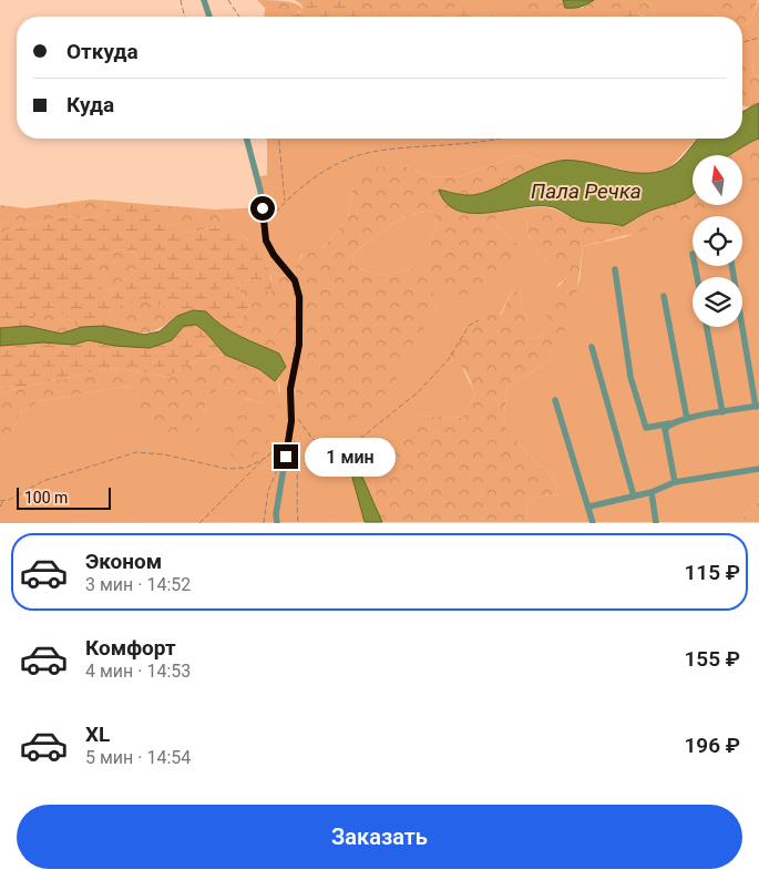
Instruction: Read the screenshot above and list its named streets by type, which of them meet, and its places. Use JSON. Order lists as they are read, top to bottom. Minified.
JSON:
{"water":["Пала Речка"],"scale_bar":"100 m","north":"top","page":{"banner":["Откуда","Куда"],"bubble":"1 мин","scale":"100 m","list":[{"name":"Эконом","note":"3 мин · 14:52","value":"115 ₽"},{"name":"Комфорт","note":"4 мин · 14:53","value":"155 ₽"},{"name":"XL","note":"5 мин · 14:54","value":"196 ₽"}],"buttons":"Заказать"}}
